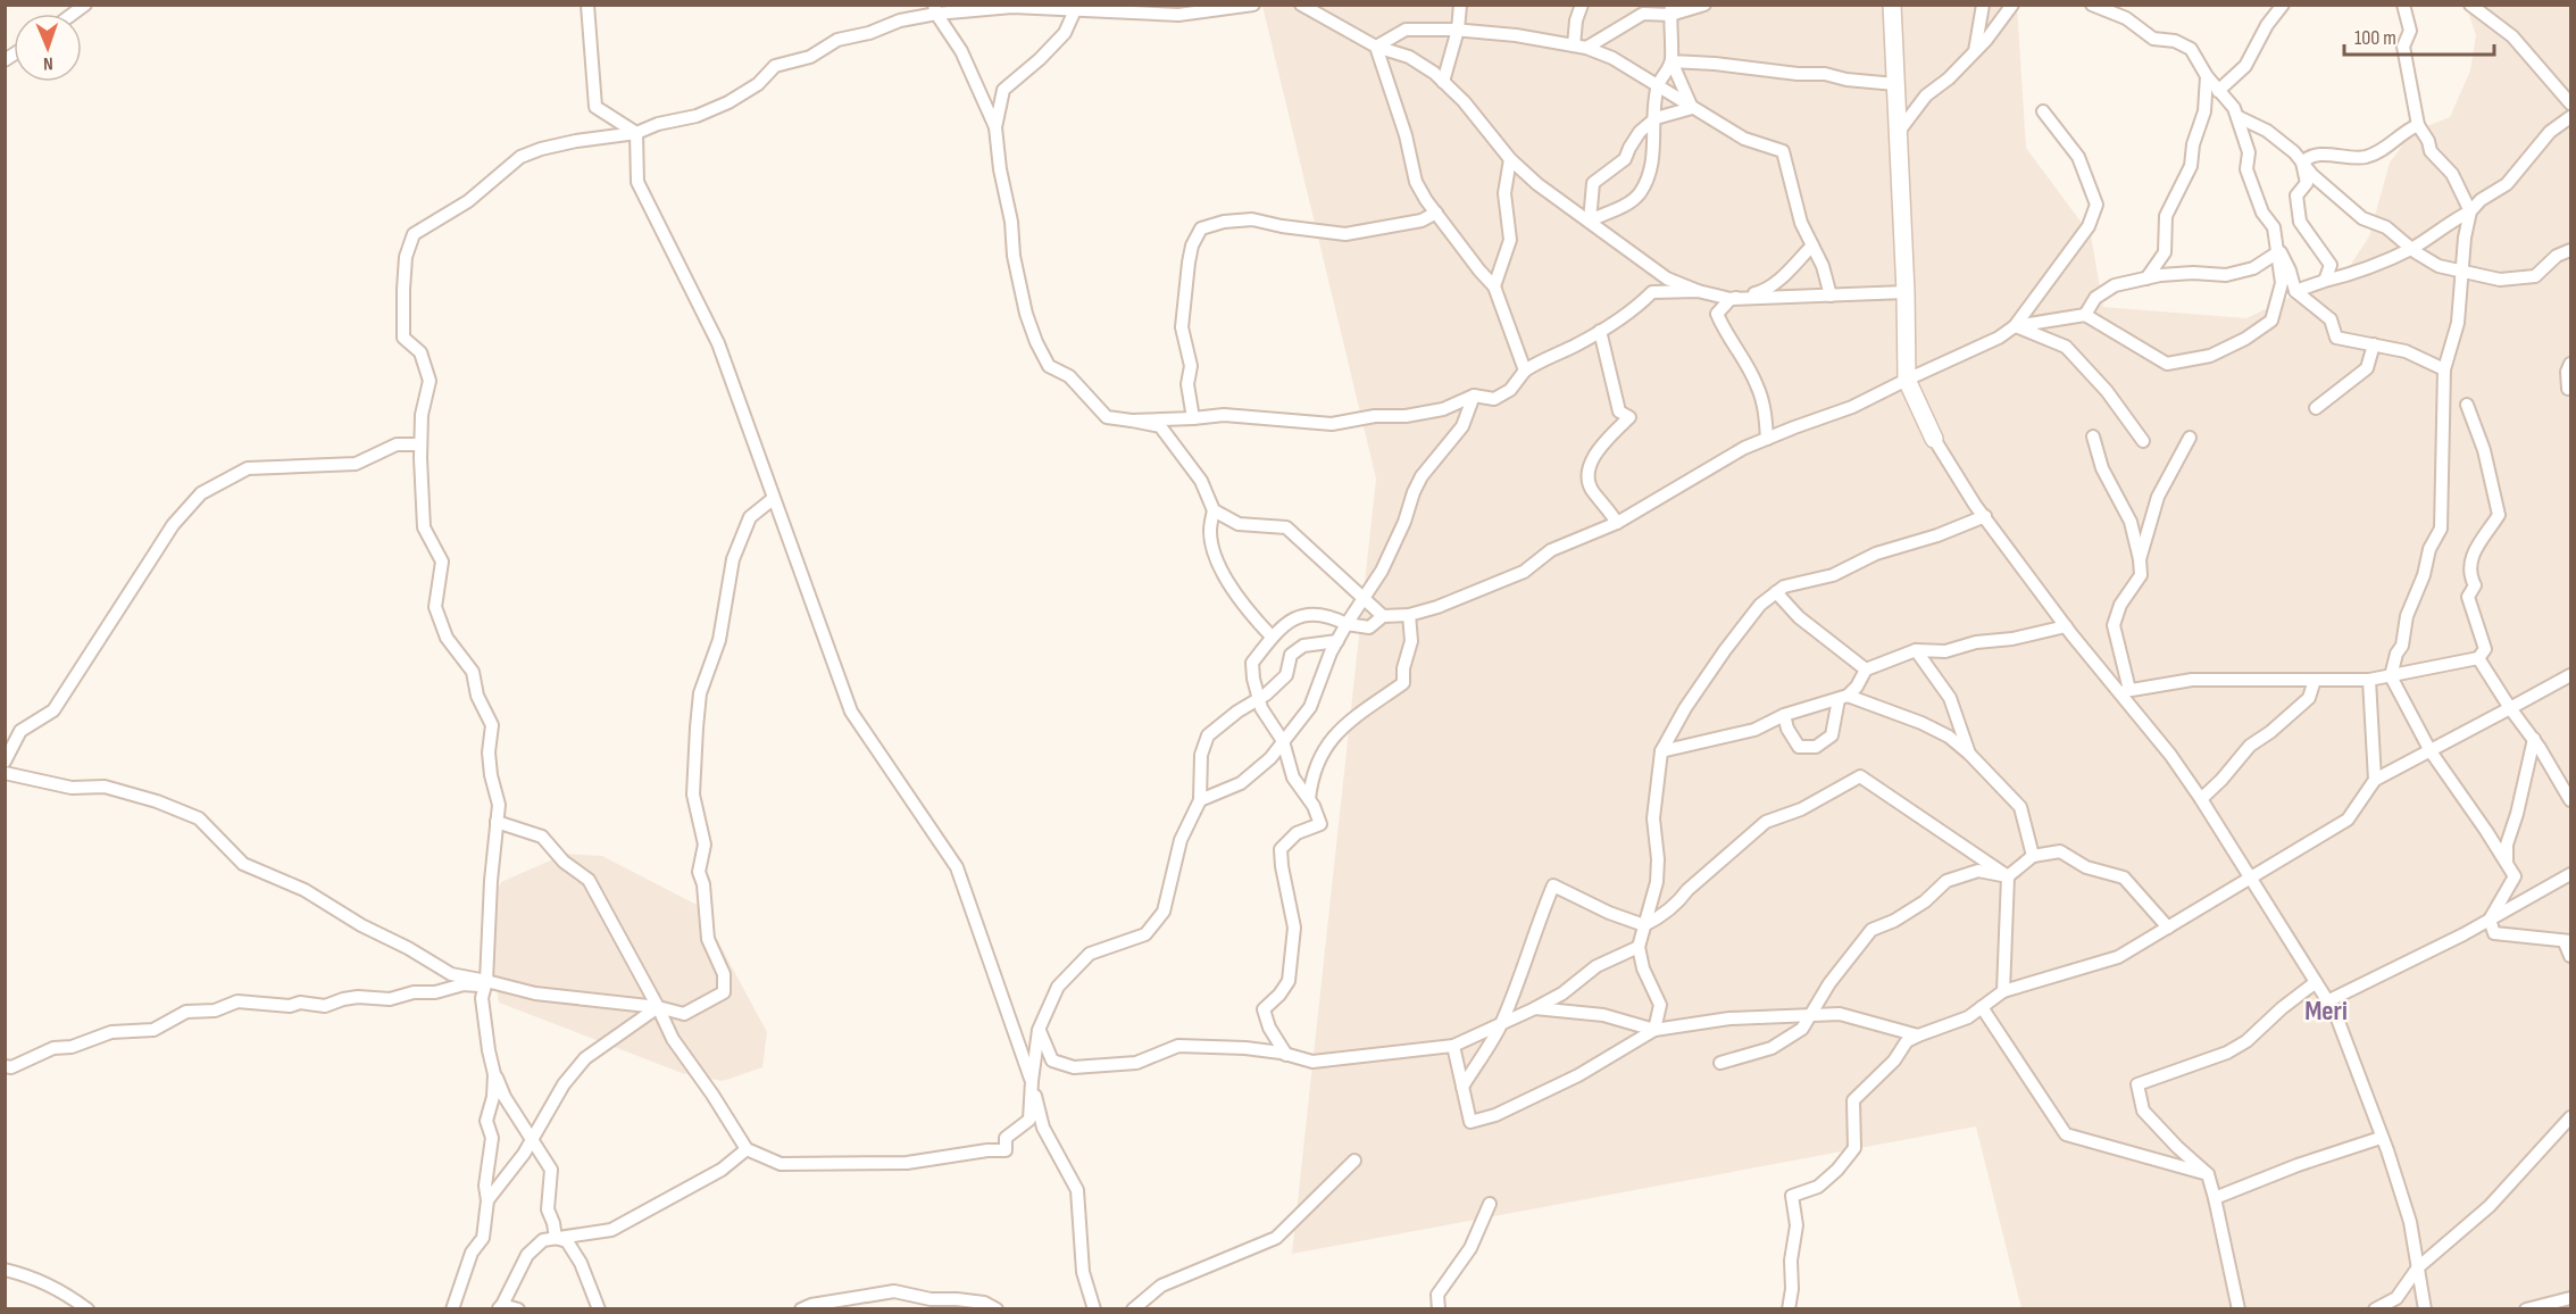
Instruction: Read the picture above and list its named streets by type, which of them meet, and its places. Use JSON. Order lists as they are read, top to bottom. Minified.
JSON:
{"districts":["Meri"],"scale_bar":"100 m","north":"bottom"}
